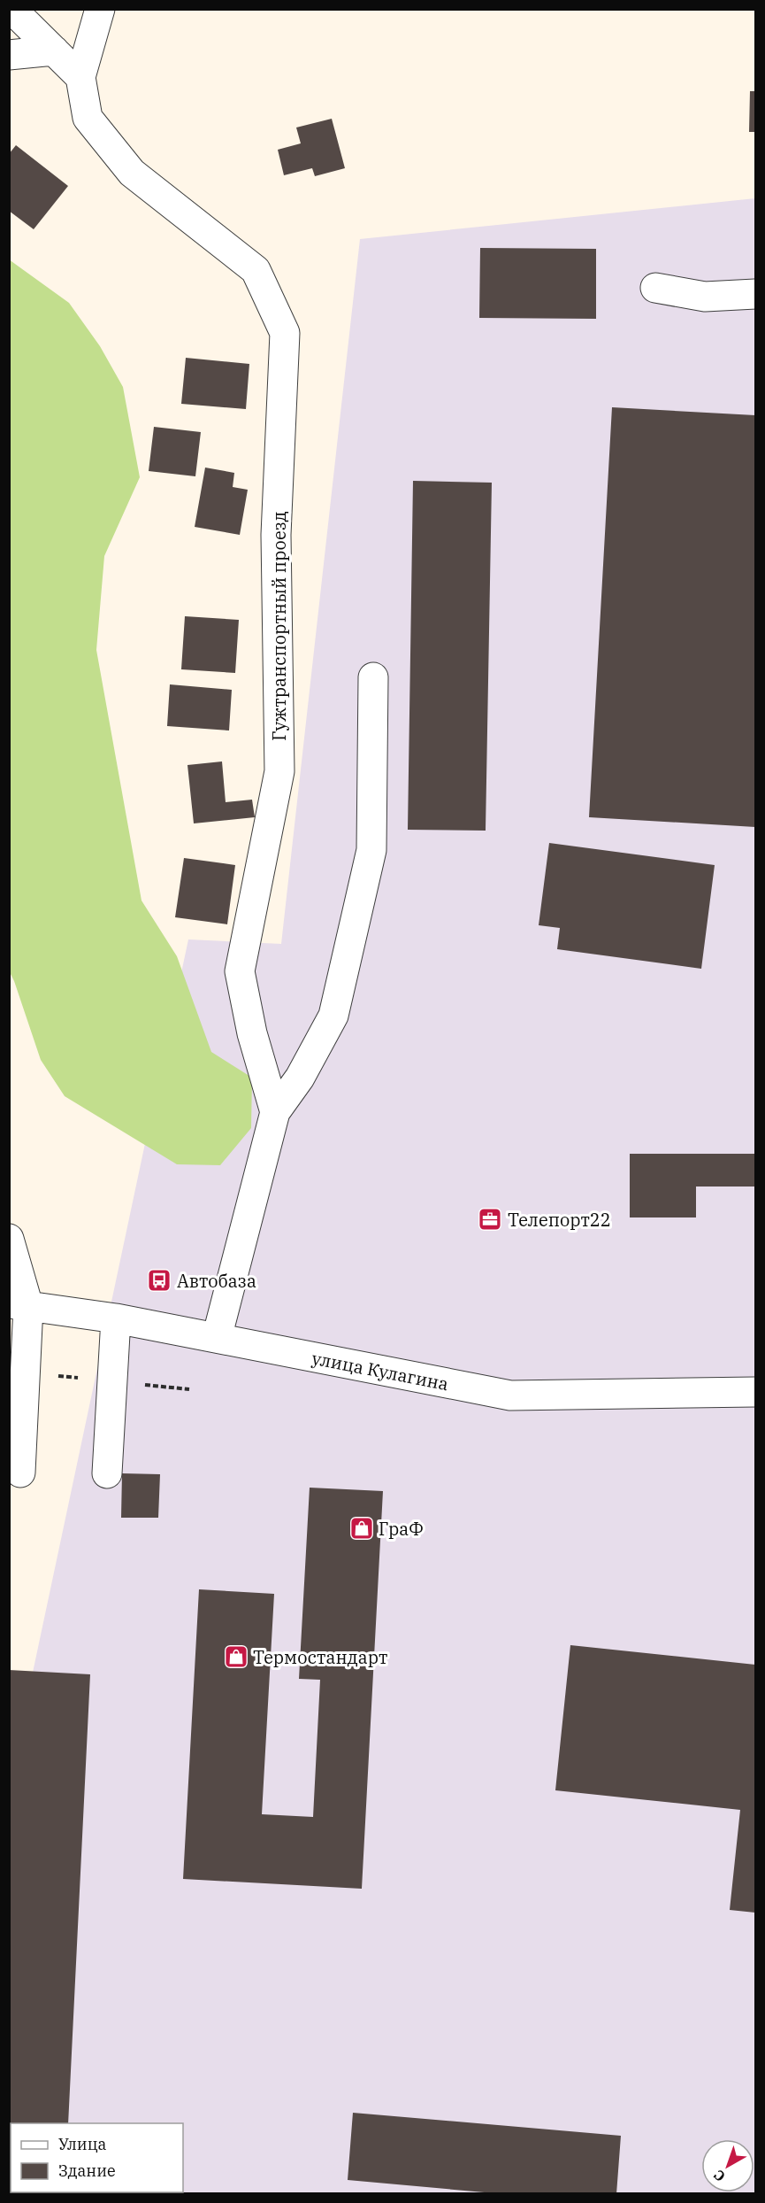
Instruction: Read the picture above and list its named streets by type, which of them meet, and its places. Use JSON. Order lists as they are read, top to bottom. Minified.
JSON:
{"streets":{"street":["Гужтранспортный проезд","улица Кулагина"]},"places":{"office":["Телепорт22"],"bus stop":["Автобаза"],"shop":["ГраФ","Термостандарт"]},"legend":["Улица","Здание"],"north":"bottom left"}
